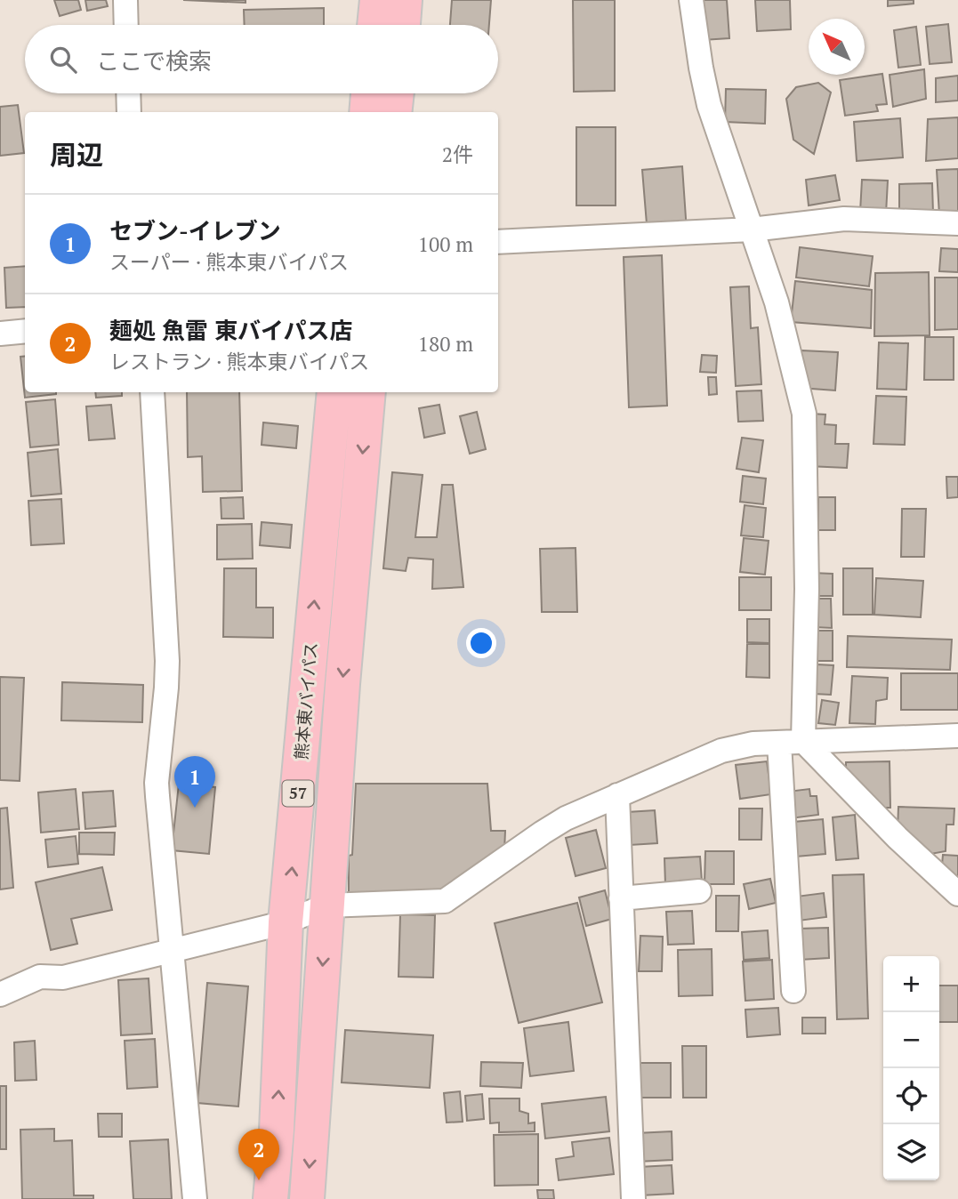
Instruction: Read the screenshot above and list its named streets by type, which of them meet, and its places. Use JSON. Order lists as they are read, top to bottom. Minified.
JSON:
{"streets":{"highway":["熊本東バイパス","57"]},"north":"top left","page":{"search":"ここで検索","heading":["周辺","2件"],"list":[{"mark":"1","name":"セブン-イレブン","note":"スーパー · 熊本東バイパス","value":"100 m"},{"mark":"2","name":"麺処 魚雷 東バイパス店","note":"レストラン · 熊本東バイパス","value":"180 m"}],"pins":["1","2"],"map_buttons":["+","−"]}}
